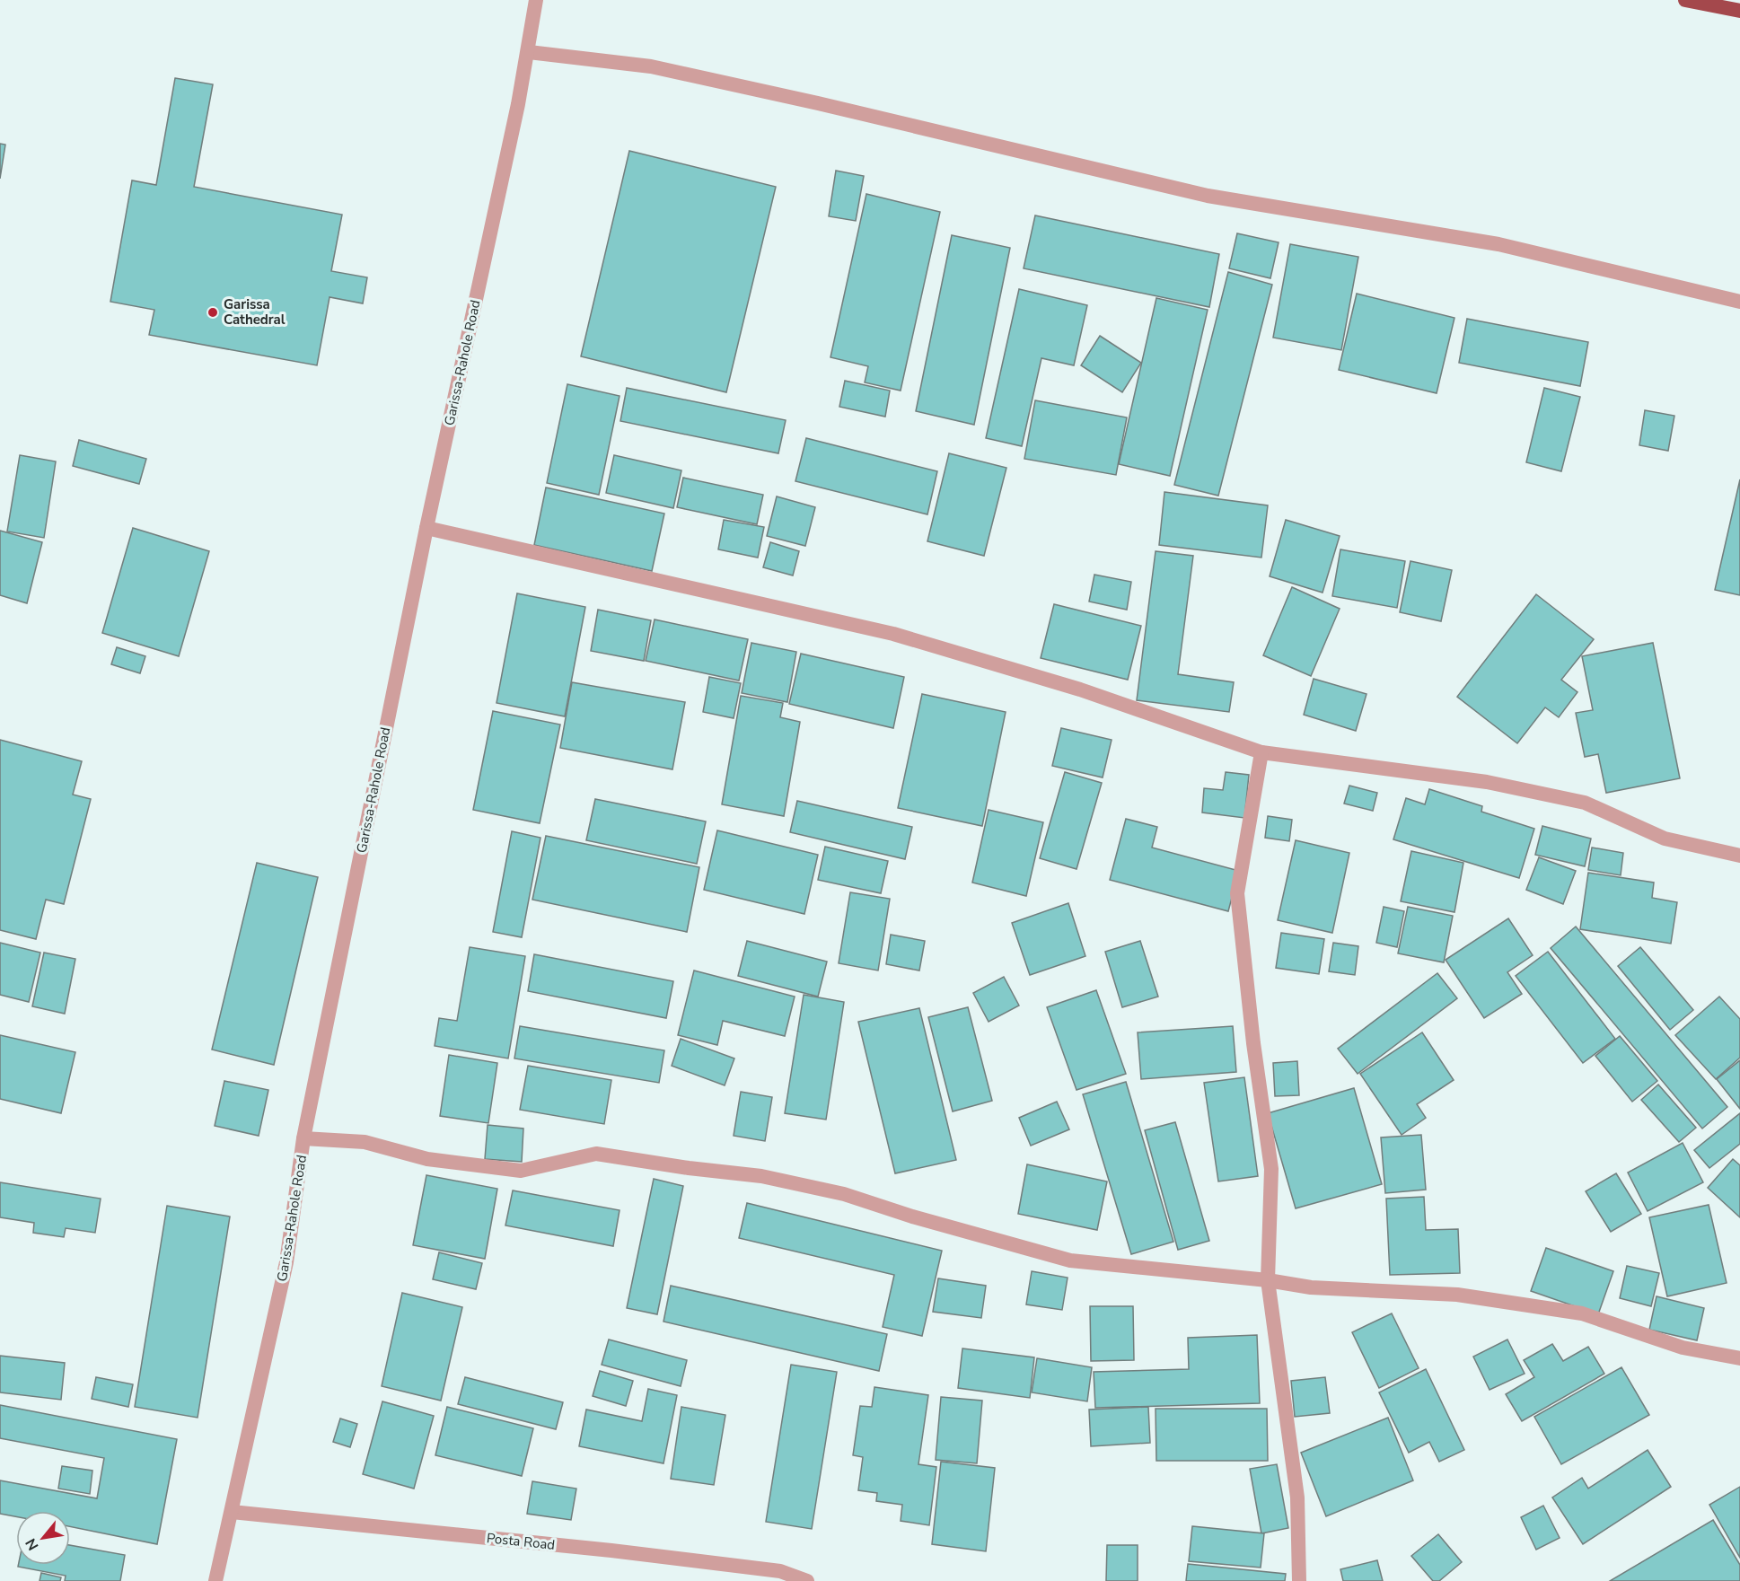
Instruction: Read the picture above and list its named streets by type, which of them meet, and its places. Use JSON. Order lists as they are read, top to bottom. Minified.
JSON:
{"streets":{"street":["Garissa-Rahole Road","Posta Road"]},"crossings":[["Garissa-Rahole Road","Posta Road"]],"places":["Garissa Cathedral"],"north":"bottom left"}
